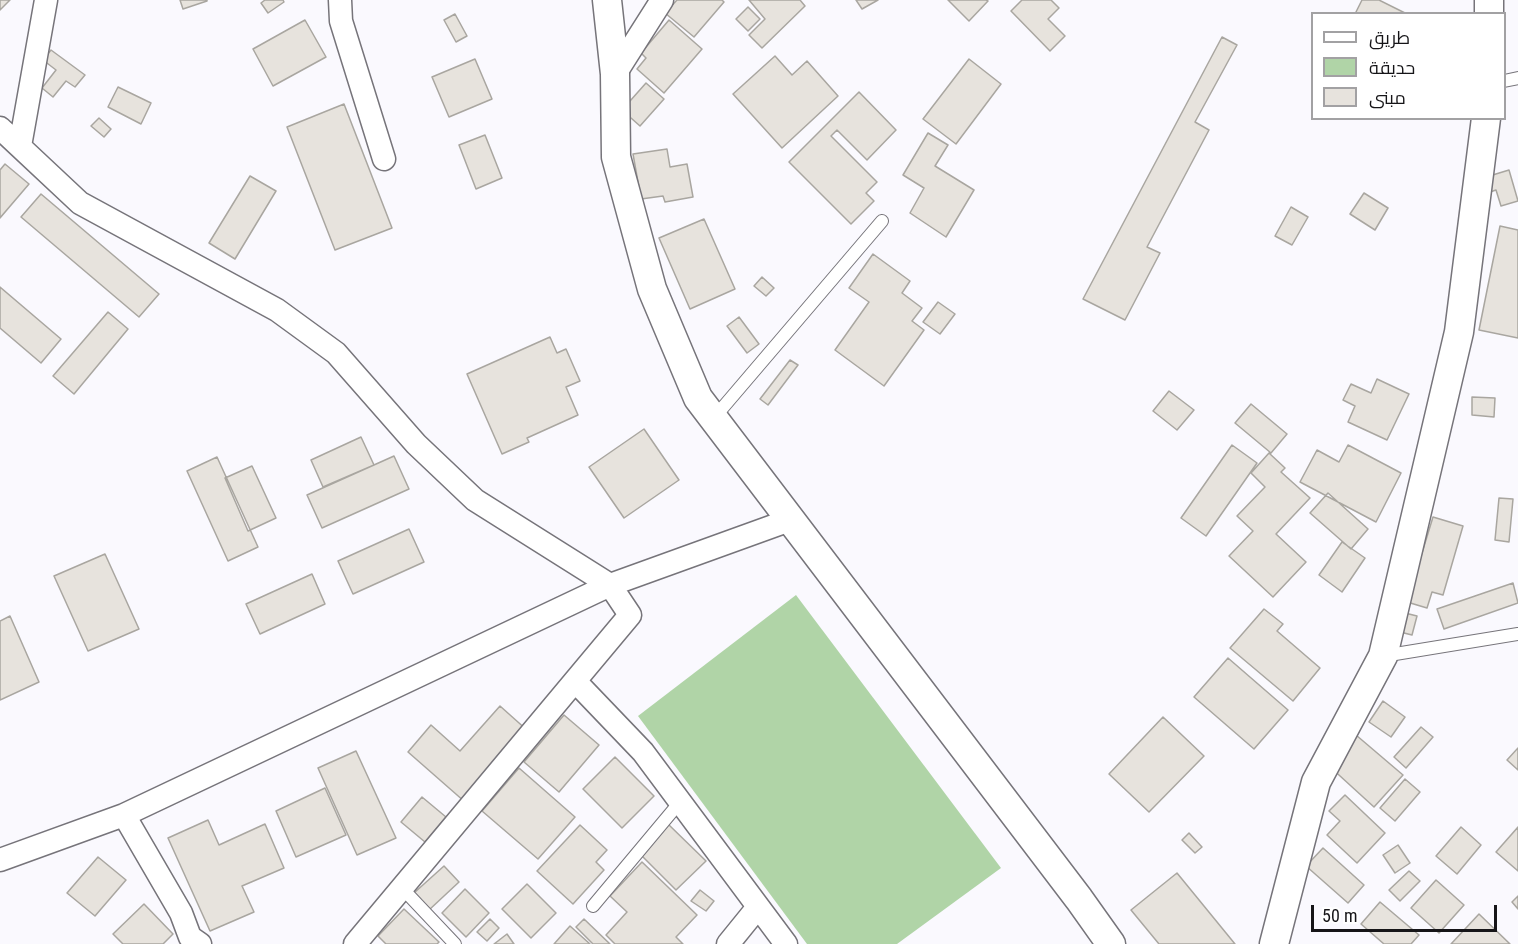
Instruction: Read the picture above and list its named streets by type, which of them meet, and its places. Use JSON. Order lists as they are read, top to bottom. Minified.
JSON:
{"legend":["طريق","حديقة","مبنى"],"scale_bar":"50 m"}
